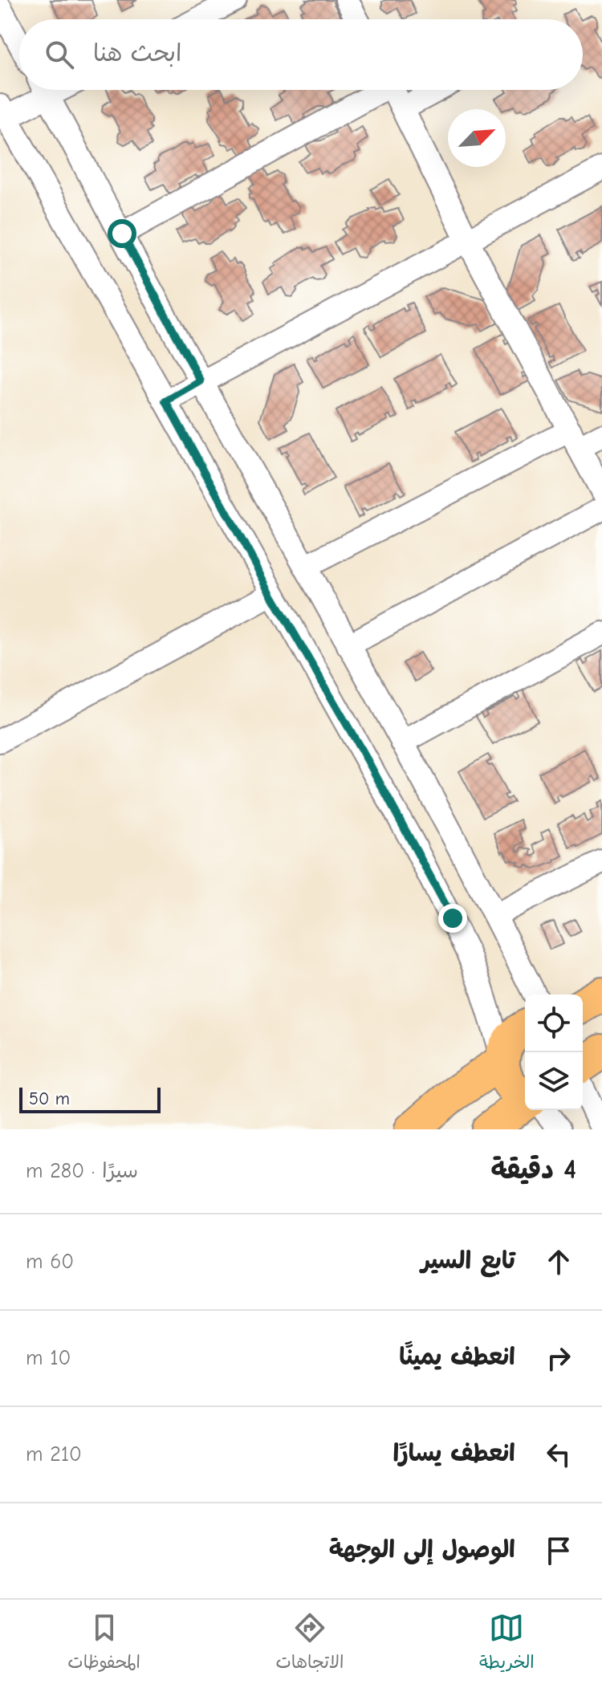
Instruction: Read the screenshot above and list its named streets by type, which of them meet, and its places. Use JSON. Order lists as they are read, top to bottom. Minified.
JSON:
{"scale_bar":"50 m","north":"top right","page":{"search":"ابحث هنا","scale":"50 m","heading":["4 دقيقة","سيرًا · 280 m"],"list":[["تابع السير","60 m"],["انعطف يمينًا","10 m"],["انعطف يسارًا","210 m"],"الوصول إلى الوجهة"],"nav":["الخريطة","الاتجاهات","المحفوظات"]}}
